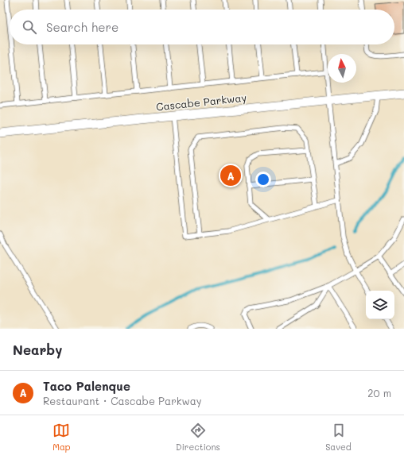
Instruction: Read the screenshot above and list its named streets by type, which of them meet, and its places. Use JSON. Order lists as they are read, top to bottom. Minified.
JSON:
{"streets":{"street":["Cascabe Parkway"]},"north":"top","page":{"search":"Search here","pins":"A","heading":"Nearby","list":[{"mark":"A","name":"Taco Palenque","note":"Restaurant · Cascabe Parkway","value":"20 m"}],"nav":["Map","Directions","Saved"]}}
